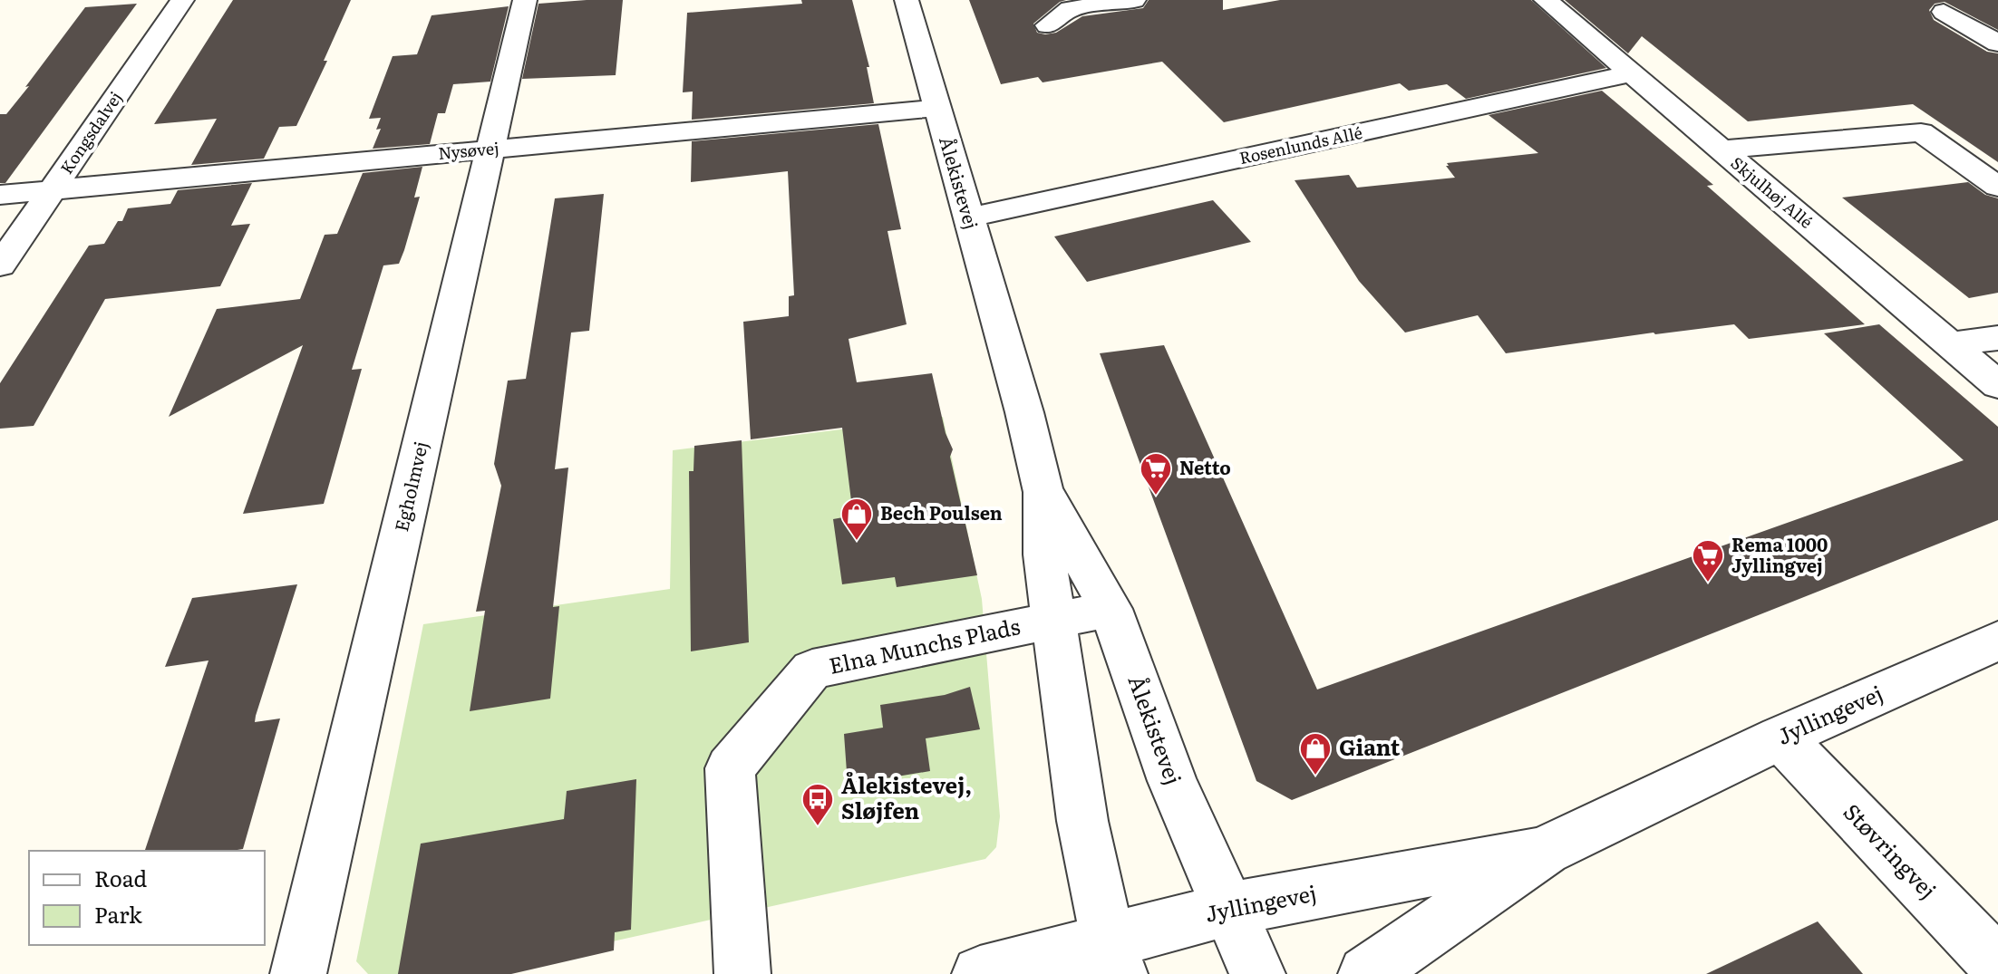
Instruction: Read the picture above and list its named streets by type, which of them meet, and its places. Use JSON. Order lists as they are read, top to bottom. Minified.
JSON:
{"streets":{"street":["Kongsdalvej","Rosenlunds Allé","Nysøvej","Ålekistevej","Skjulhøj Allé","Egholmvej","Elna Munchs Plads","Jyllingevej","Støvringvej"]},"crossings":[["Kongsdalvej","Nysøvej"],["Rosenlunds Allé","Ålekistevej"],["Rosenlunds Allé","Skjulhøj Allé"],["Nysøvej","Ålekistevej"],["Nysøvej","Egholmvej"],["Ålekistevej","Elna Munchs Plads"],["Ålekistevej","Jyllingevej"],["Jyllingevej","Støvringvej"]],"places":{"supermarket":["Netto","Rema 1000 Jyllingvej"],"shop":["Bech Poulsen","Giant"],"bus stop":["Ålekistevej, Sløjfen"]},"legend":["Road","Park"]}
